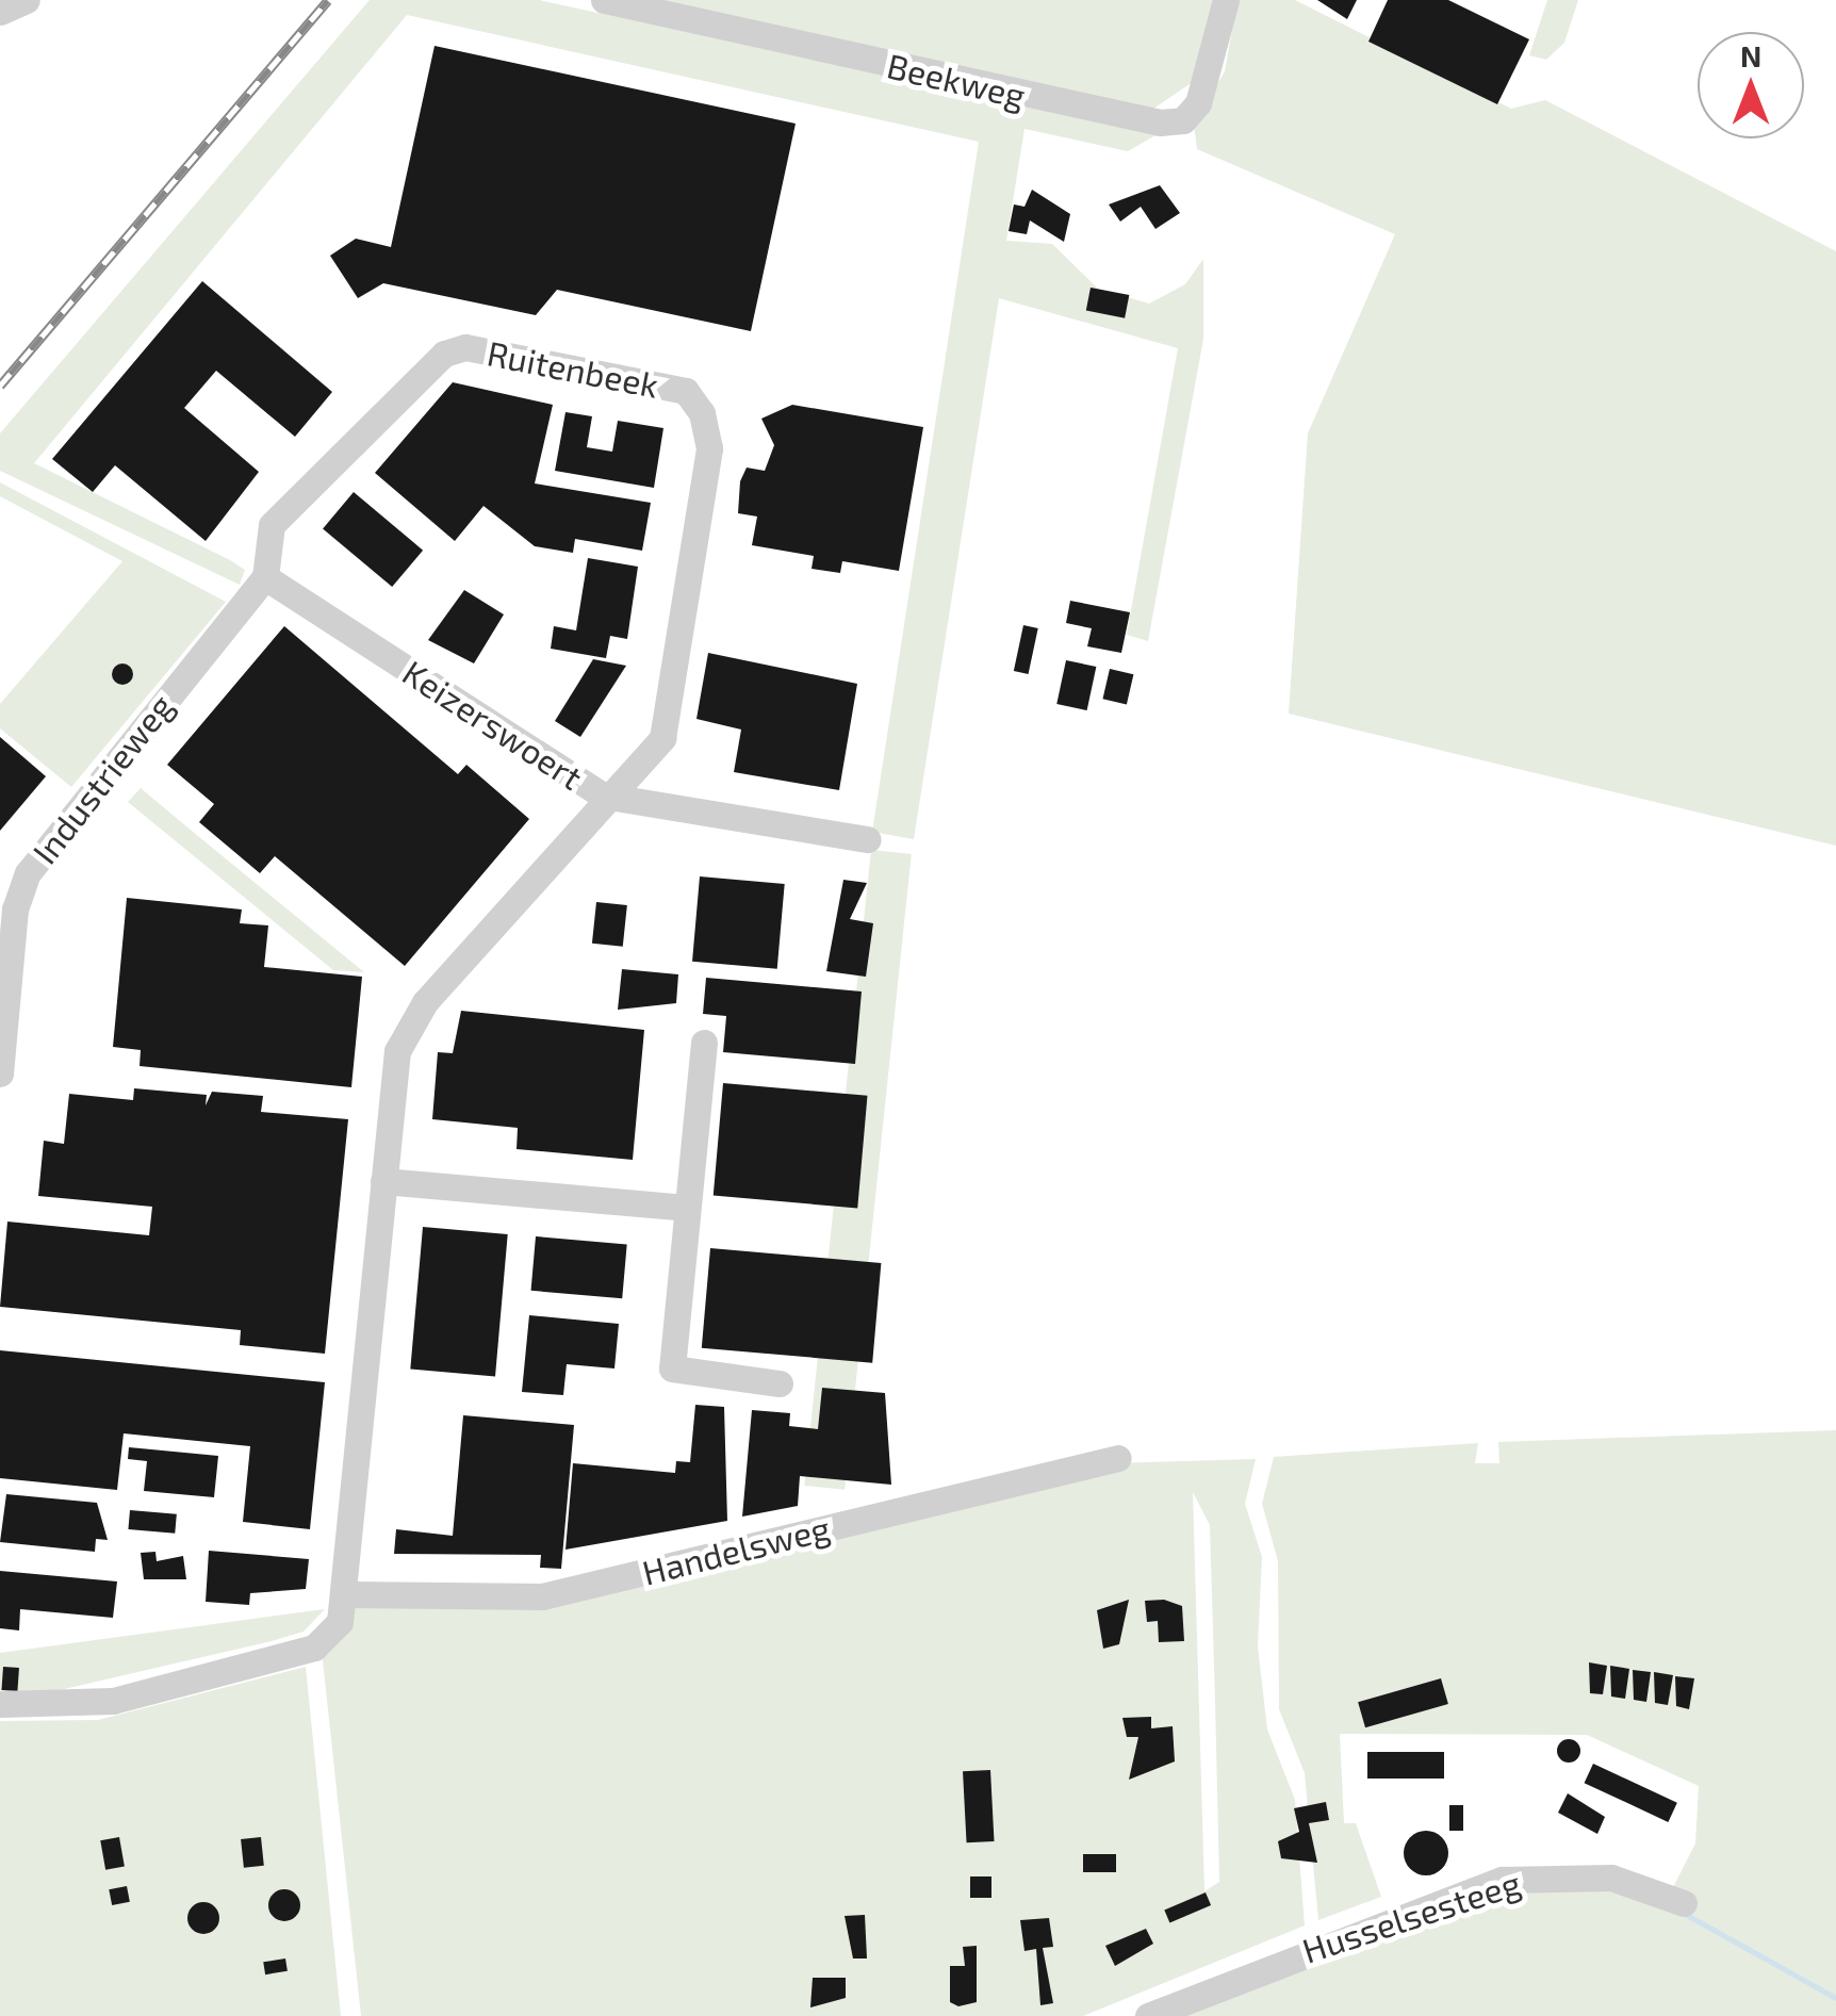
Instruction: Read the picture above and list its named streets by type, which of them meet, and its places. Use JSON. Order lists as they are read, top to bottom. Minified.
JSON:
{"streets":{"street":["Beekweg","Ruitenbeek","Keizerswoert","Industrieweg","Handelsweg","Husselsesteeg"]},"crossings":[["Ruitenbeek","Keizerswoert"],["Ruitenbeek","Industrieweg"],["Keizerswoert","Industrieweg"]],"north":"top"}
